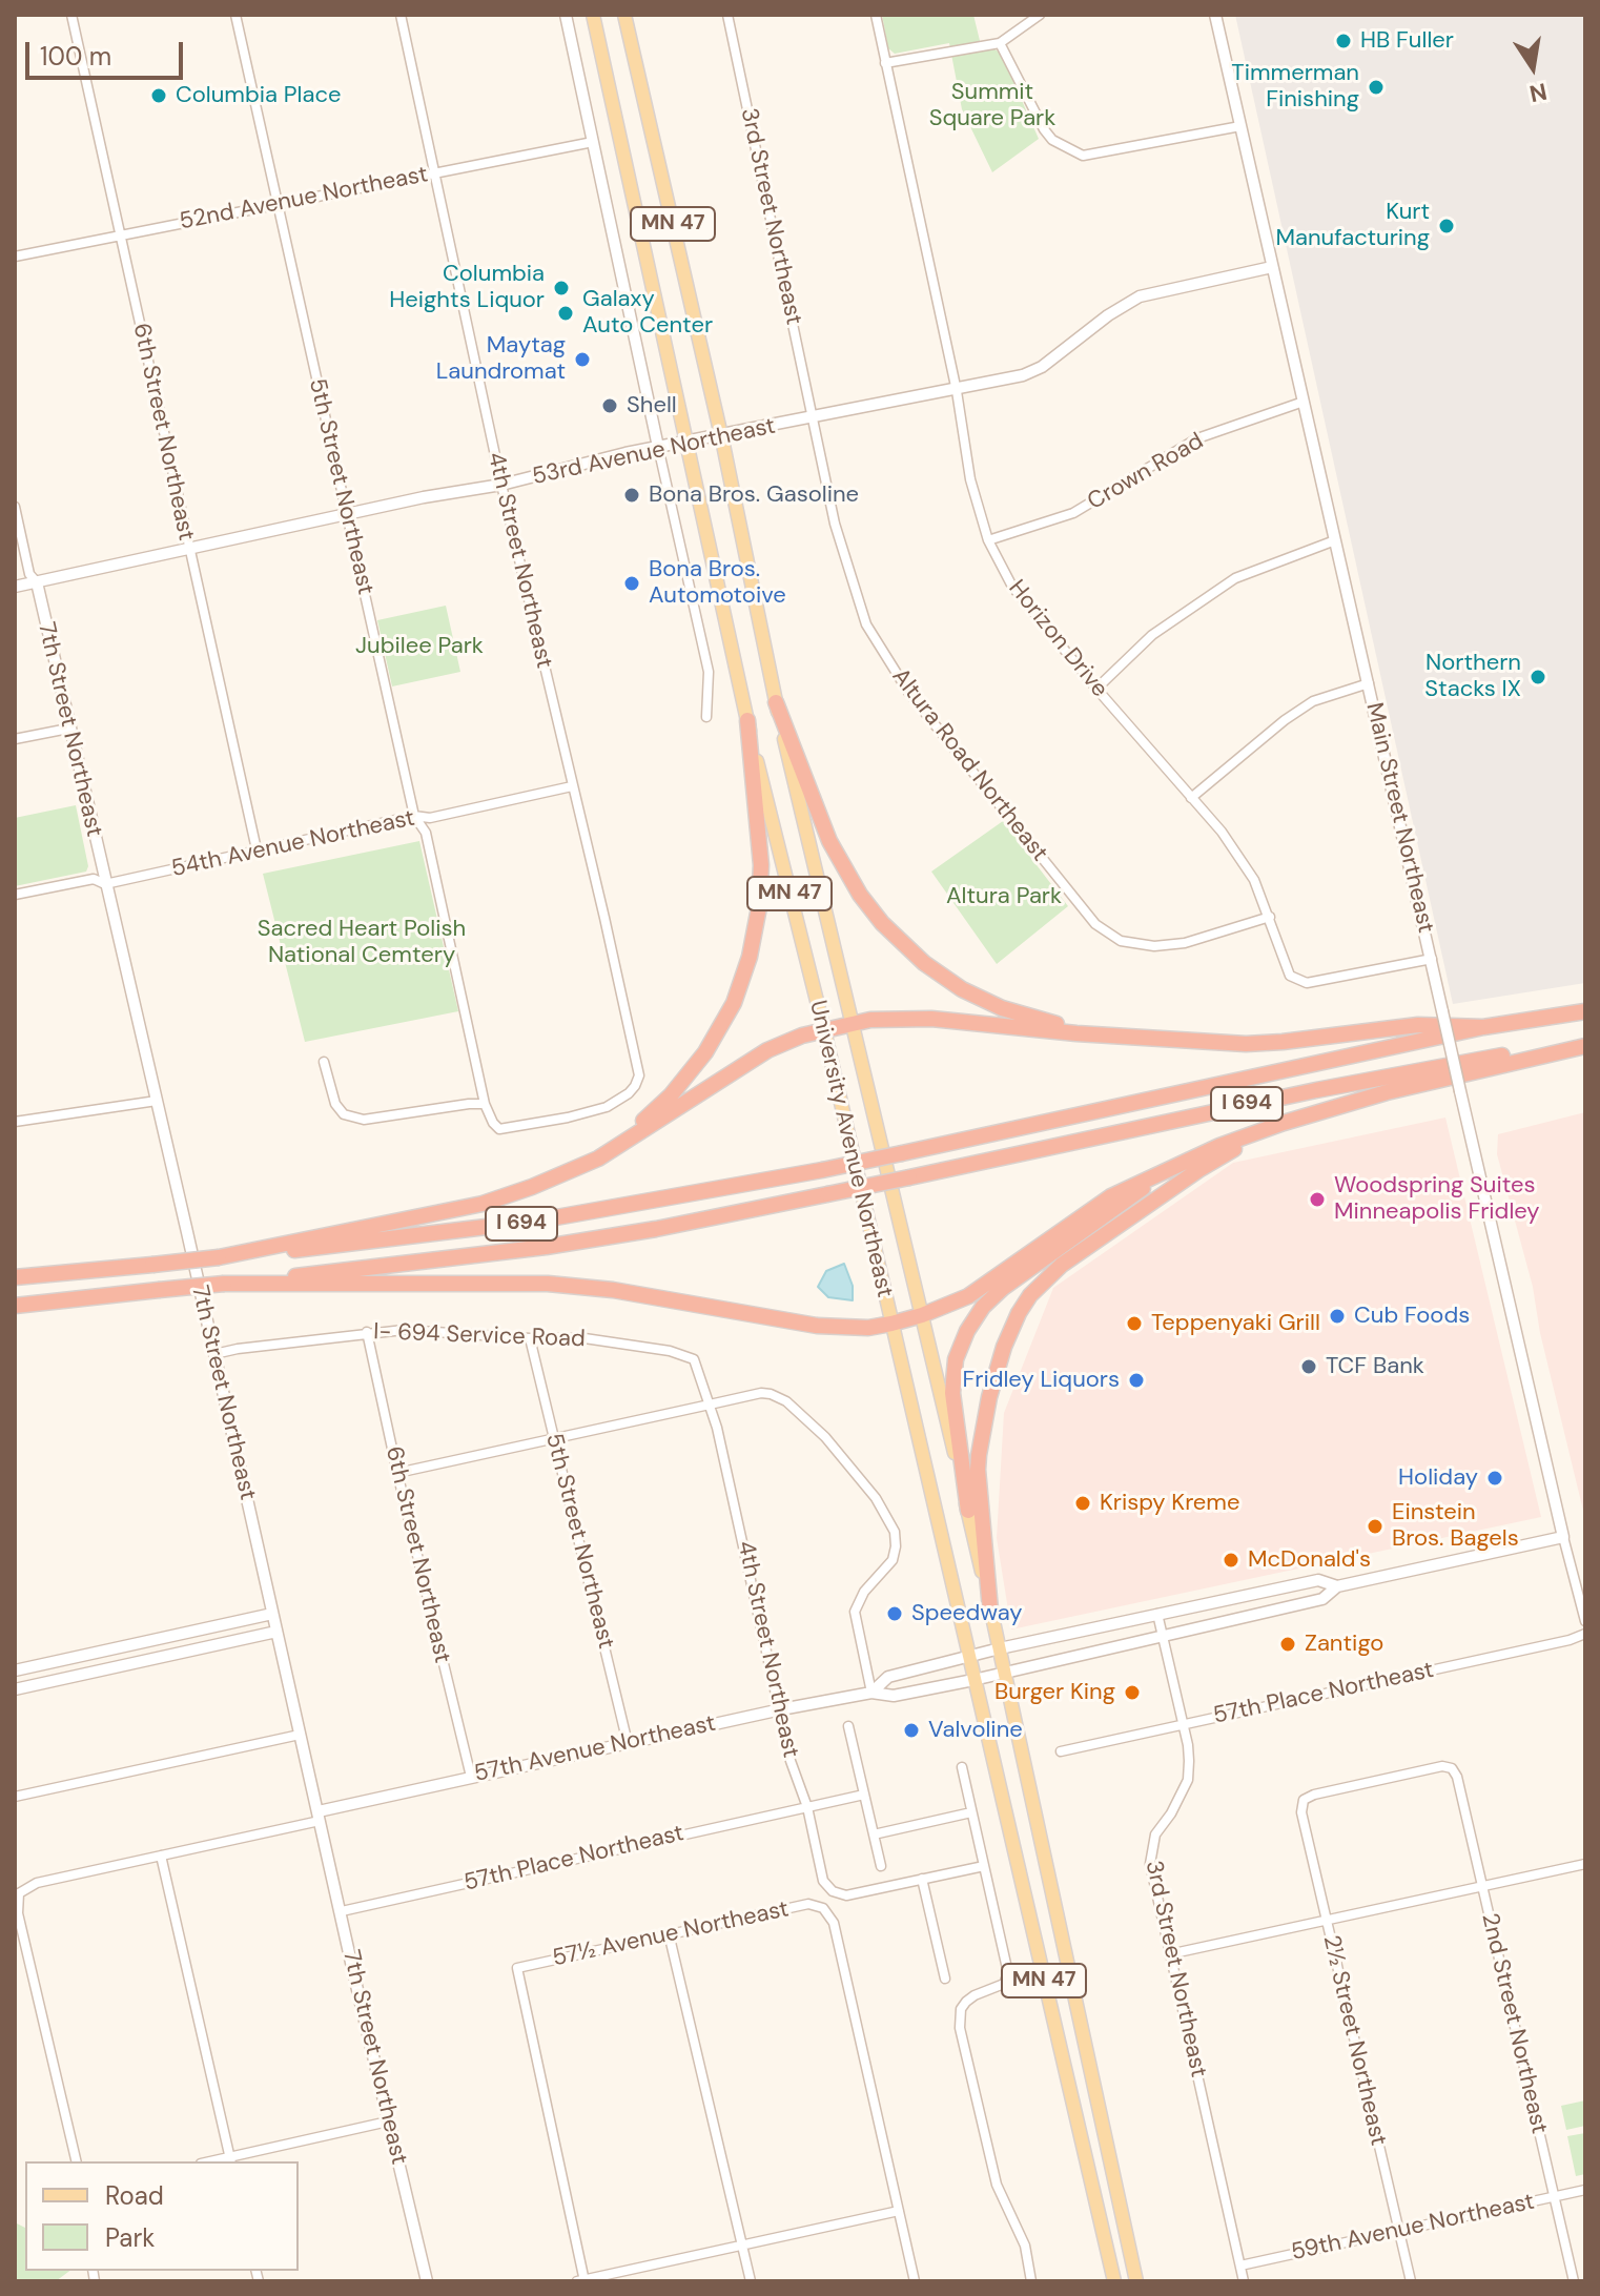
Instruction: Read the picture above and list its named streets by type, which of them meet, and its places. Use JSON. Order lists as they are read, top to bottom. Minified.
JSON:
{"streets":{"highway":["I 694"],"main road":["MN 47","University Avenue Northeast"],"street":["52nd Avenue Northeast","3rd Street Northeast","6th Street Northeast","53rd Avenue Northeast","Crown Road","5th Street Northeast","4th Street Northeast","Horizon Drive","7th Street Northeast","Altura Road Northeast","Main Street Northeast","54th Avenue Northeast","I- 694 Service Road","57th Place Northeast","57th Avenue Northeast","57½ Avenue Northeast","2nd Street Northeast","2½ Street Northeast","59th Avenue Northeast"]},"crossings":[["52nd Avenue Northeast","6th Street Northeast"],["52nd Avenue Northeast","5th Street Northeast"],["52nd Avenue Northeast","4th Street Northeast"],["3rd Street Northeast","53rd Avenue Northeast"],["3rd Street Northeast","Altura Road Northeast"],["3rd Street Northeast","57th Place Northeast"],["3rd Street Northeast","57th Avenue Northeast"],["3rd Street Northeast","59th Avenue Northeast"],["6th Street Northeast","53rd Avenue Northeast"],["6th Street Northeast","54th Avenue Northeast"],["6th Street Northeast","I- 694 Service Road"],["6th Street Northeast","57th Avenue Northeast"],["53rd Avenue Northeast","5th Street Northeast"],["53rd Avenue Northeast","4th Street Northeast"],["53rd Avenue Northeast","Horizon Drive"],["53rd Avenue Northeast","7th Street Northeast"],["53rd Avenue Northeast","Altura Road Northeast"],["53rd Avenue Northeast","Main Street Northeast"],["53rd Avenue Northeast","University Avenue Northeast"],["Crown Road","Horizon Drive"],["Crown Road","Main Street Northeast"],["5th Street Northeast","4th Street Northeast"],["5th Street Northeast","54th Avenue Northeast"],["5th Street Northeast","I- 694 Service Road"],["5th Street Northeast","57th Avenue Northeast"],["4th Street Northeast","54th Avenue Northeast"],["4th Street Northeast","I- 694 Service Road"],["4th Street Northeast","57th Place Northeast"],["4th Street Northeast","57th Avenue Northeast"],["Horizon Drive","Altura Road Northeast"],["Horizon Drive","Main Street Northeast"],["7th Street Northeast","54th Avenue Northeast"],["7th Street Northeast","I- 694 Service Road"],["7th Street Northeast","57th Place Northeast"],["7th Street Northeast","57th Avenue Northeast"],["Main Street Northeast","57th Avenue Northeast"],["University Avenue Northeast","57th Avenue Northeast"],["2nd Street Northeast","2½ Street Northeast"],["2nd Street Northeast","59th Avenue Northeast"],["2½ Street Northeast","59th Avenue Northeast"]],"parks":["Summit Square Park","Jubilee Park","Altura Park","Sacred Heart Polish National Cemtery"],"places":["HB Fuller","Timmerman Finishing","Columbia Place","Kurt Manufacturing","Columbia Heights Liquor","Galaxy Auto Center","Maytag Laundromat","Shell","Bona Bros. Gasoline","Bona Bros. Automotoive","Northern Stacks IX","Woodspring Suites Minneapolis Fridley","Cub Foods","Teppenyaki Grill","TCF Bank","Fridley Liquors","Holiday","Krispy Kreme","Einstein Bros. Bagels","McDonald's","Speedway","Zantigo","Burger King","Valvoline"],"legend":["Road","Park"],"scale_bar":"100 m","north":"bottom"}
